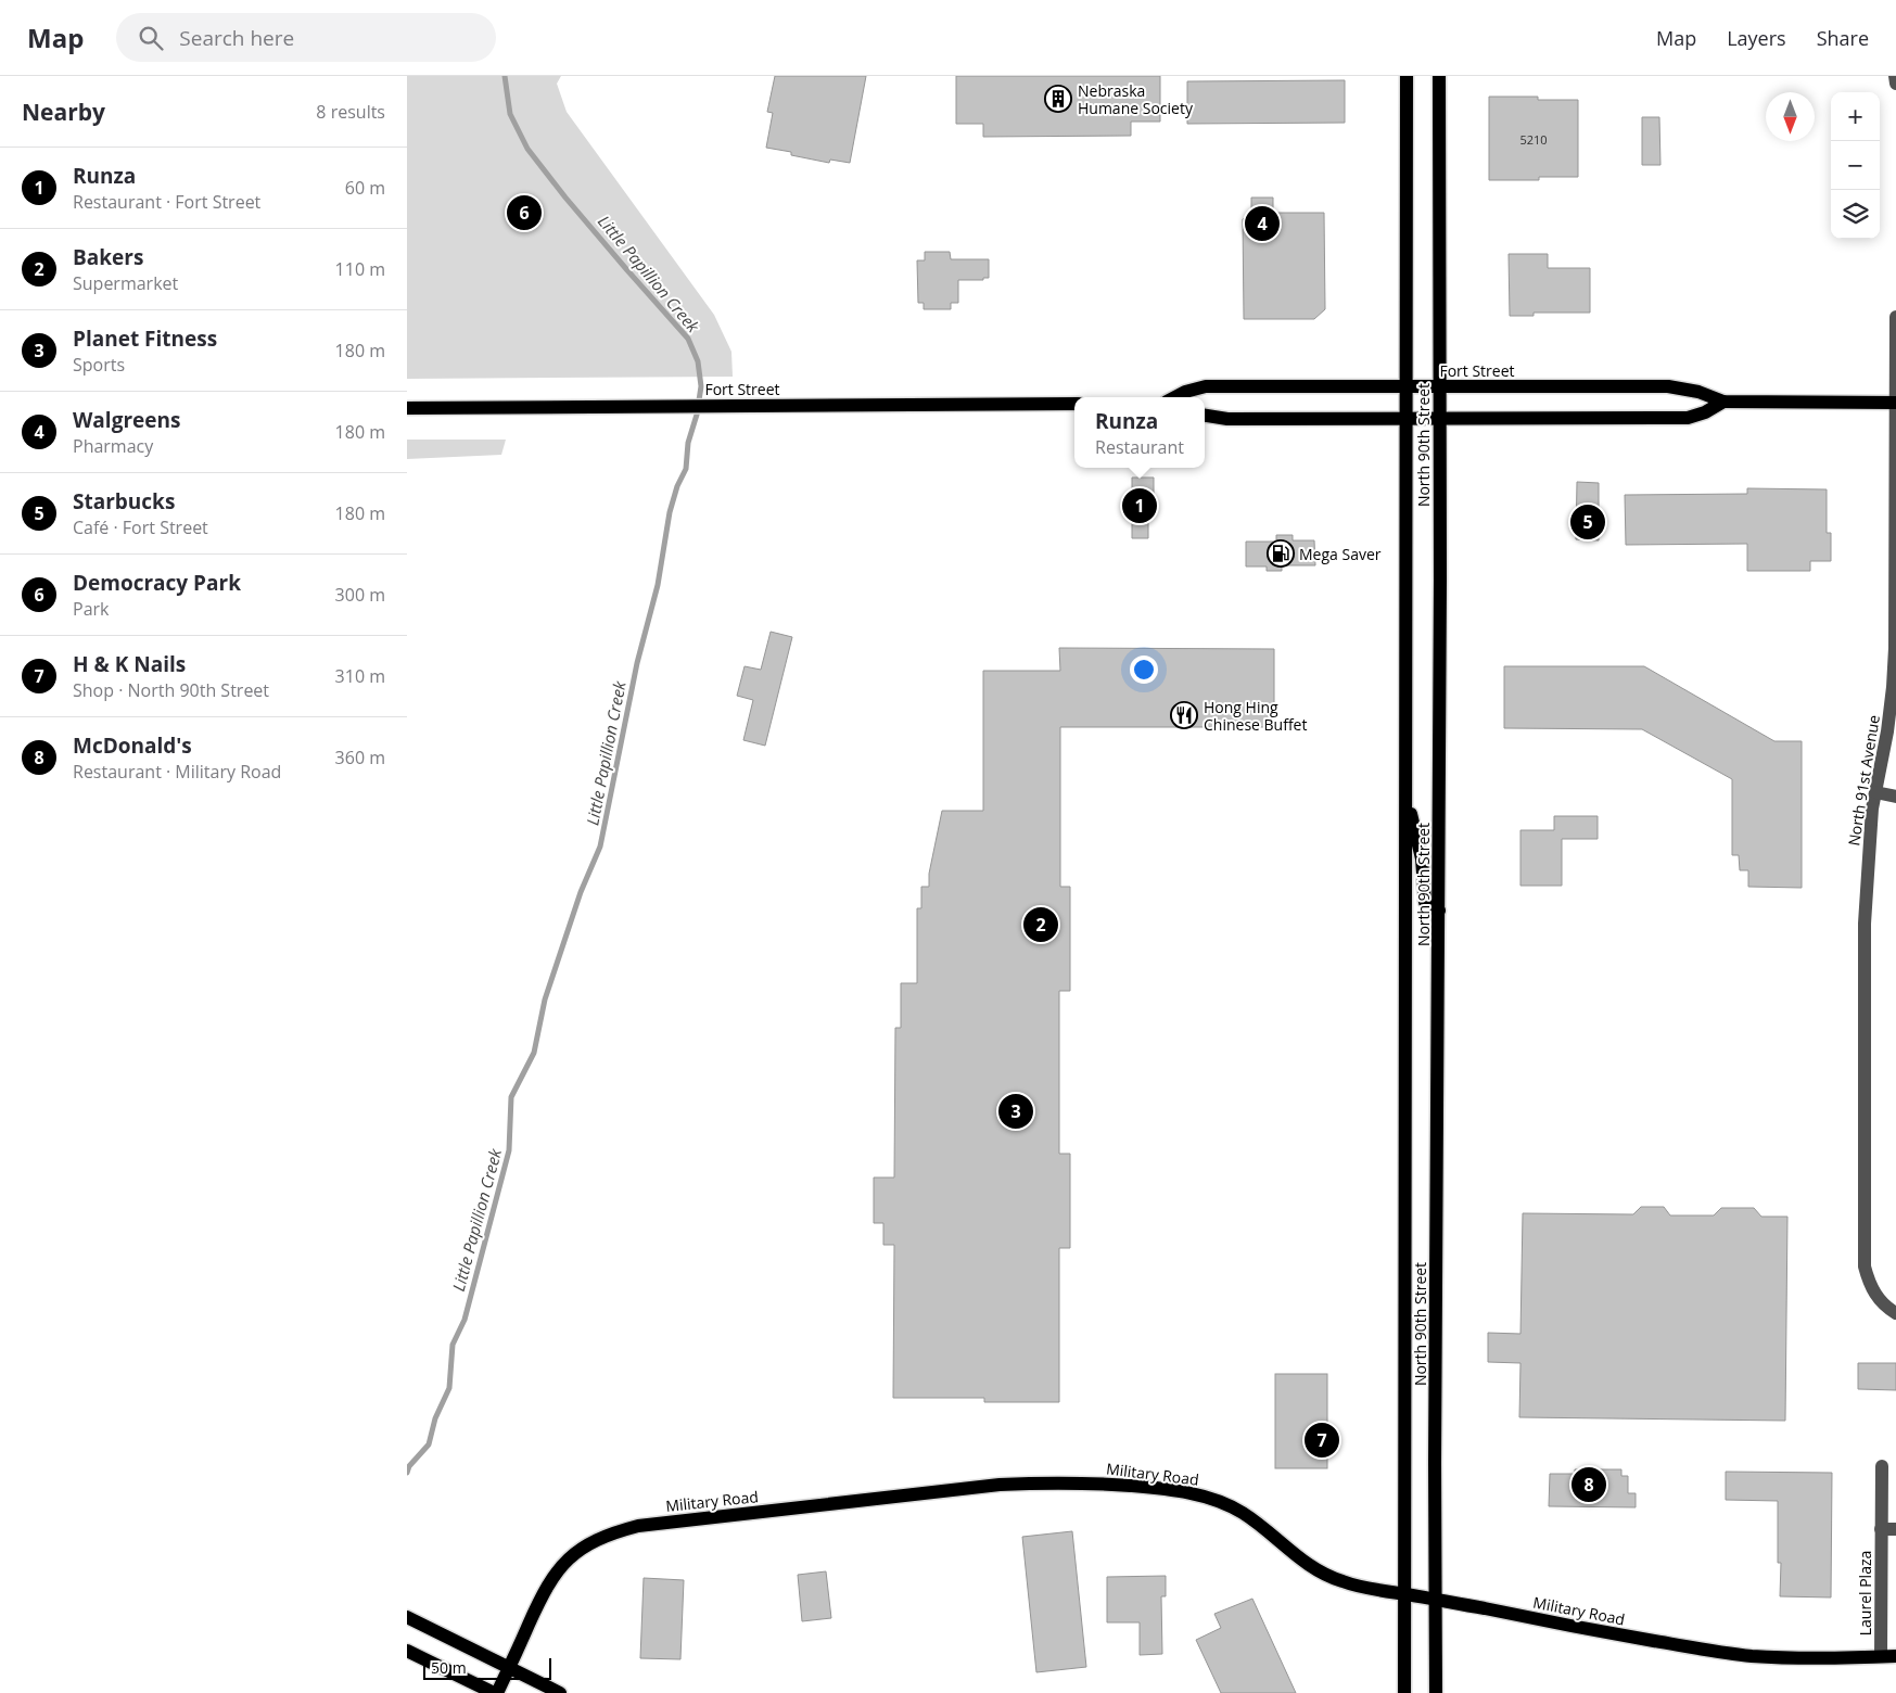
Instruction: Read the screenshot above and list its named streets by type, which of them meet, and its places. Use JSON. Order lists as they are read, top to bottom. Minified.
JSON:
{"streets":{"main road":["Fort Street","North 90th Street","Military Road"],"street":["North 91st Avenue","Laurel Plaza"]},"crossings":[["Fort Street","North 90th Street"],["Fort Street","North 91st Avenue"],["North 90th Street","Military Road"],["Military Road","Laurel Plaza"]],"water":["Little Papillion Creek"],"places":{"building":["Nebraska Humane Society"],"fuel station":["Mega Saver"],"restaurant":["Hong Hing Chinese Buffet"]},"house_numbers":["5210"],"scale_bar":"50 m","north":"bottom","page":{"header":"Map","search":"Search here","nav":["Map","Layers","Share"],"heading":["Nearby","8 results"],"map_buttons":["+","−"],"list":[{"mark":"1","name":"Runza","note":"Restaurant · Fort Street","value":"60 m"},{"mark":"2","name":"Bakers","note":"Supermarket","value":"110 m"},{"mark":"3","name":"Planet Fitness","note":"Sports","value":"180 m"},{"mark":"4","name":"Walgreens","note":"Pharmacy","value":"180 m"},{"mark":"5","name":"Starbucks","note":"Café · Fort Street","value":"180 m"},{"mark":"6","name":"Democracy Park","note":"Park","value":"300 m"},{"mark":"7","name":"H & K Nails","note":"Shop · North 90th Street","value":"310 m"},{"mark":"8","name":"McDonald's","note":"Restaurant · Military Road","value":"360 m"}],"pins":["6","4","1","5","2","3","7","8"],"popup":["Runza","Restaurant"],"scale":"50 m"}}
